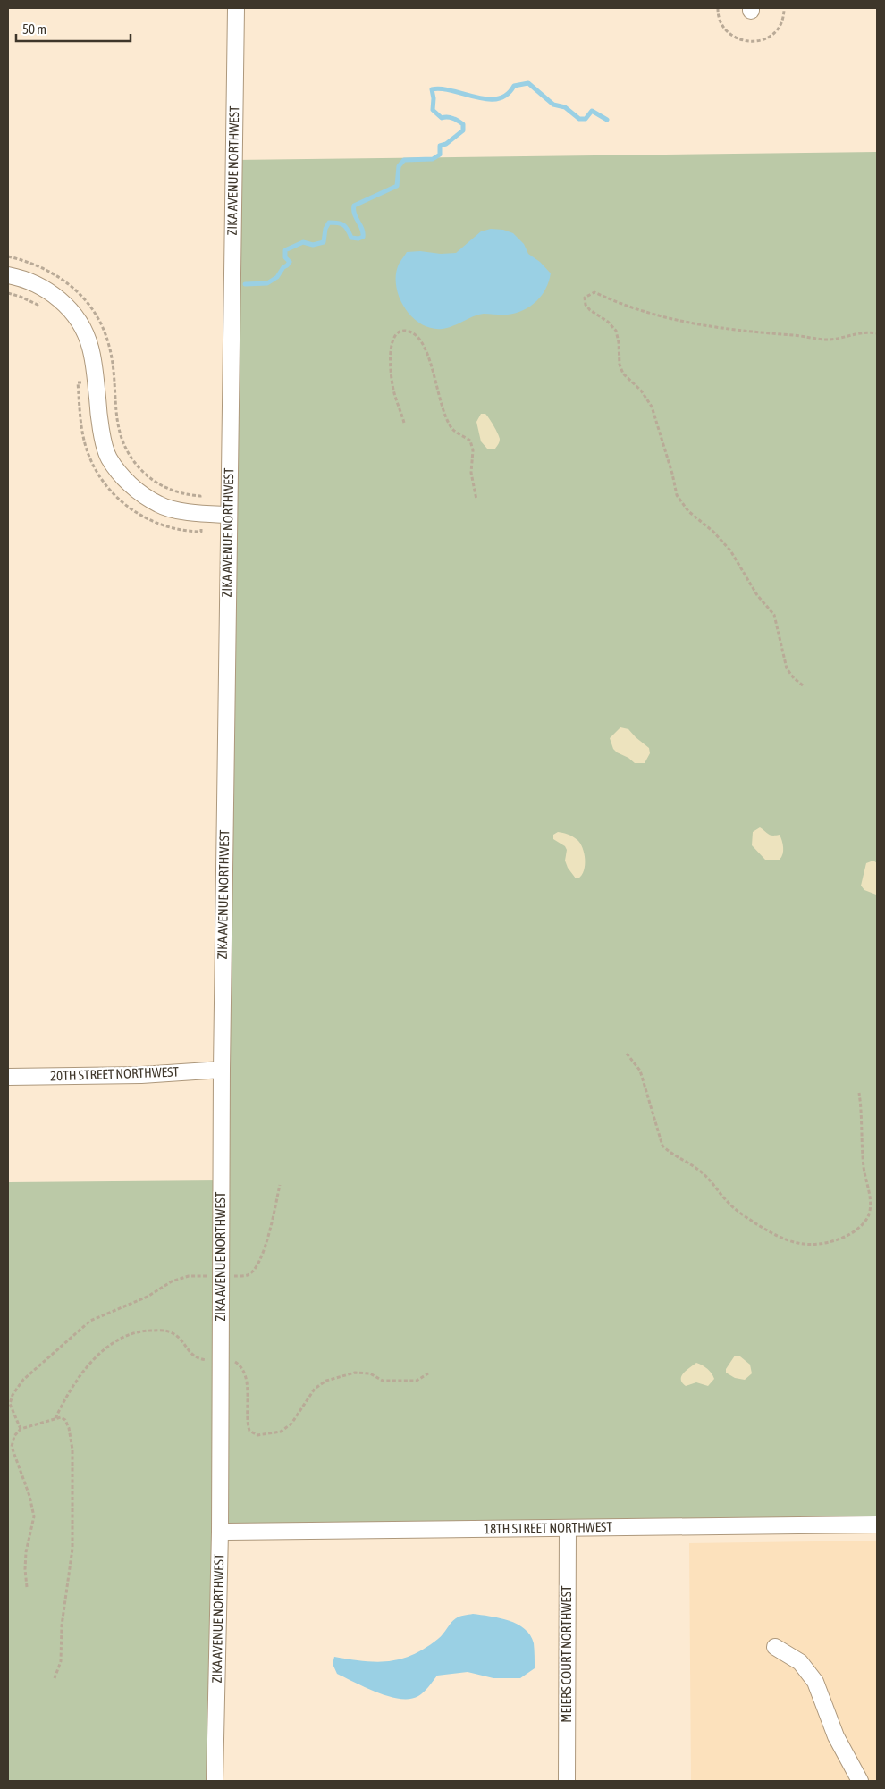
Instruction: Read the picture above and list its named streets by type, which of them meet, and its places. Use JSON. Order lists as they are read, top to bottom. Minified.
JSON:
{"streets":{"street":["ZIKA AVENUE NORTHWEST","20TH STREET NORTHWEST","18TH STREET NORTHWEST","MEIERS COURT NORTHWEST"]},"crossings":[["ZIKA AVENUE NORTHWEST","20TH STREET NORTHWEST"],["ZIKA AVENUE NORTHWEST","18TH STREET NORTHWEST"],["18TH STREET NORTHWEST","MEIERS COURT NORTHWEST"]],"scale_bar":"50 m"}
